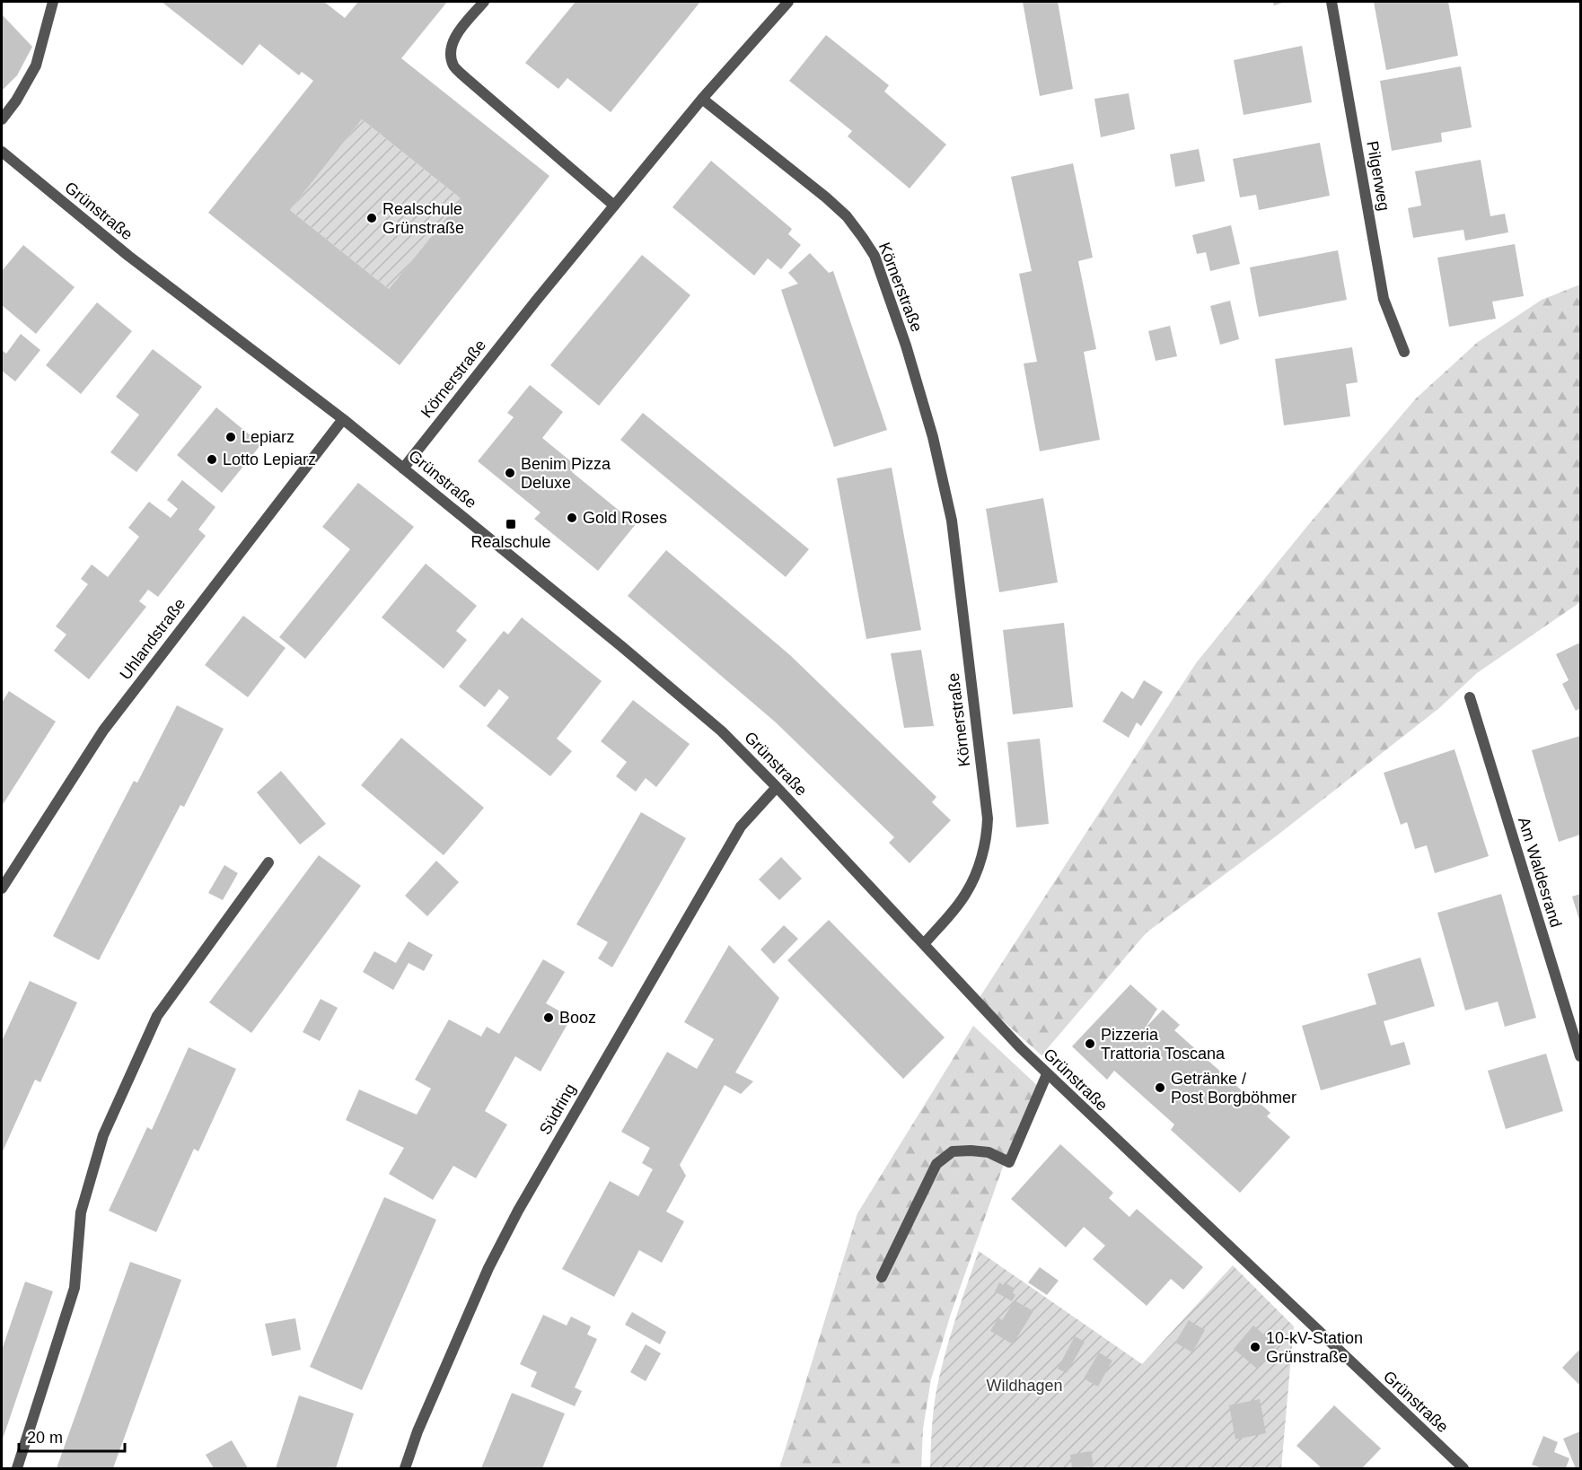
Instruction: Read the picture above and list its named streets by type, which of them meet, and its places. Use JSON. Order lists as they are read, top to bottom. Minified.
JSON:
{"streets":{"street":["Pilgerweg","Grünstraße","Körnerstraße","Uhlandstraße","Am Waldesrand","Südring"]},"crossings":[["Grünstraße","Körnerstraße"],["Grünstraße","Uhlandstraße"],["Grünstraße","Südring"]],"parks":["Wildhagen"],"places":{"other":["Realschule Grünstraße","Lepiarz","Lotto Lepiarz","Benim Pizza Deluxe","Gold Roses","Booz","Pizzeria Trattoria Toscana","Getränke / Post Borgböhmer","10-kV-Station Grünstraße"],"transit":["Realschule"]},"scale_bar":"20 m"}
